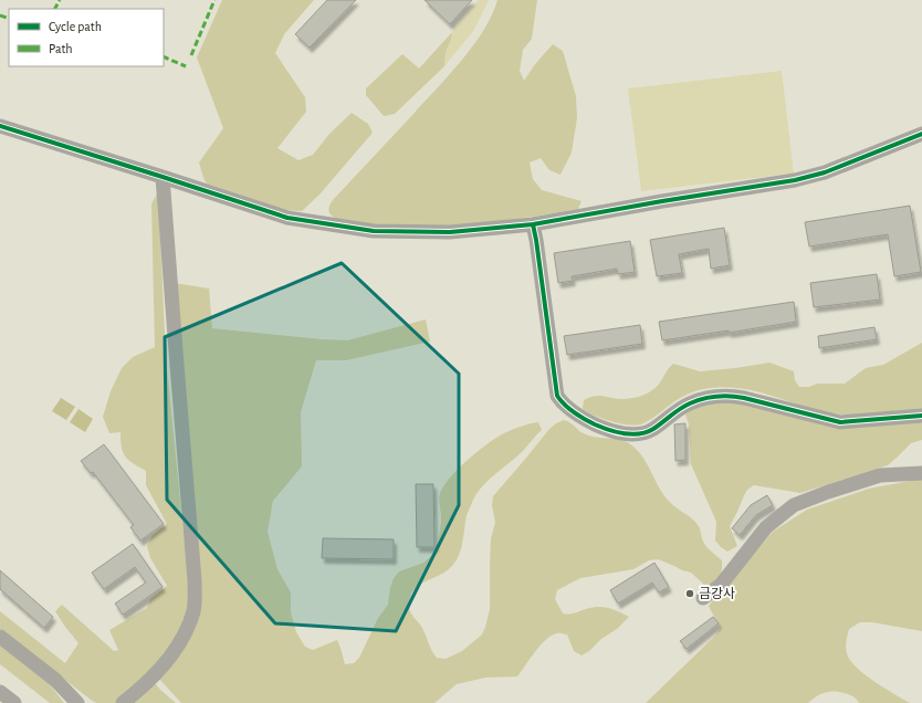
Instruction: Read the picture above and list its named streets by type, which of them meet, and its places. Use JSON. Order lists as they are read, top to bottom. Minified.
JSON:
{"places":["금강사"],"legend":["Cycle path","Path"]}
